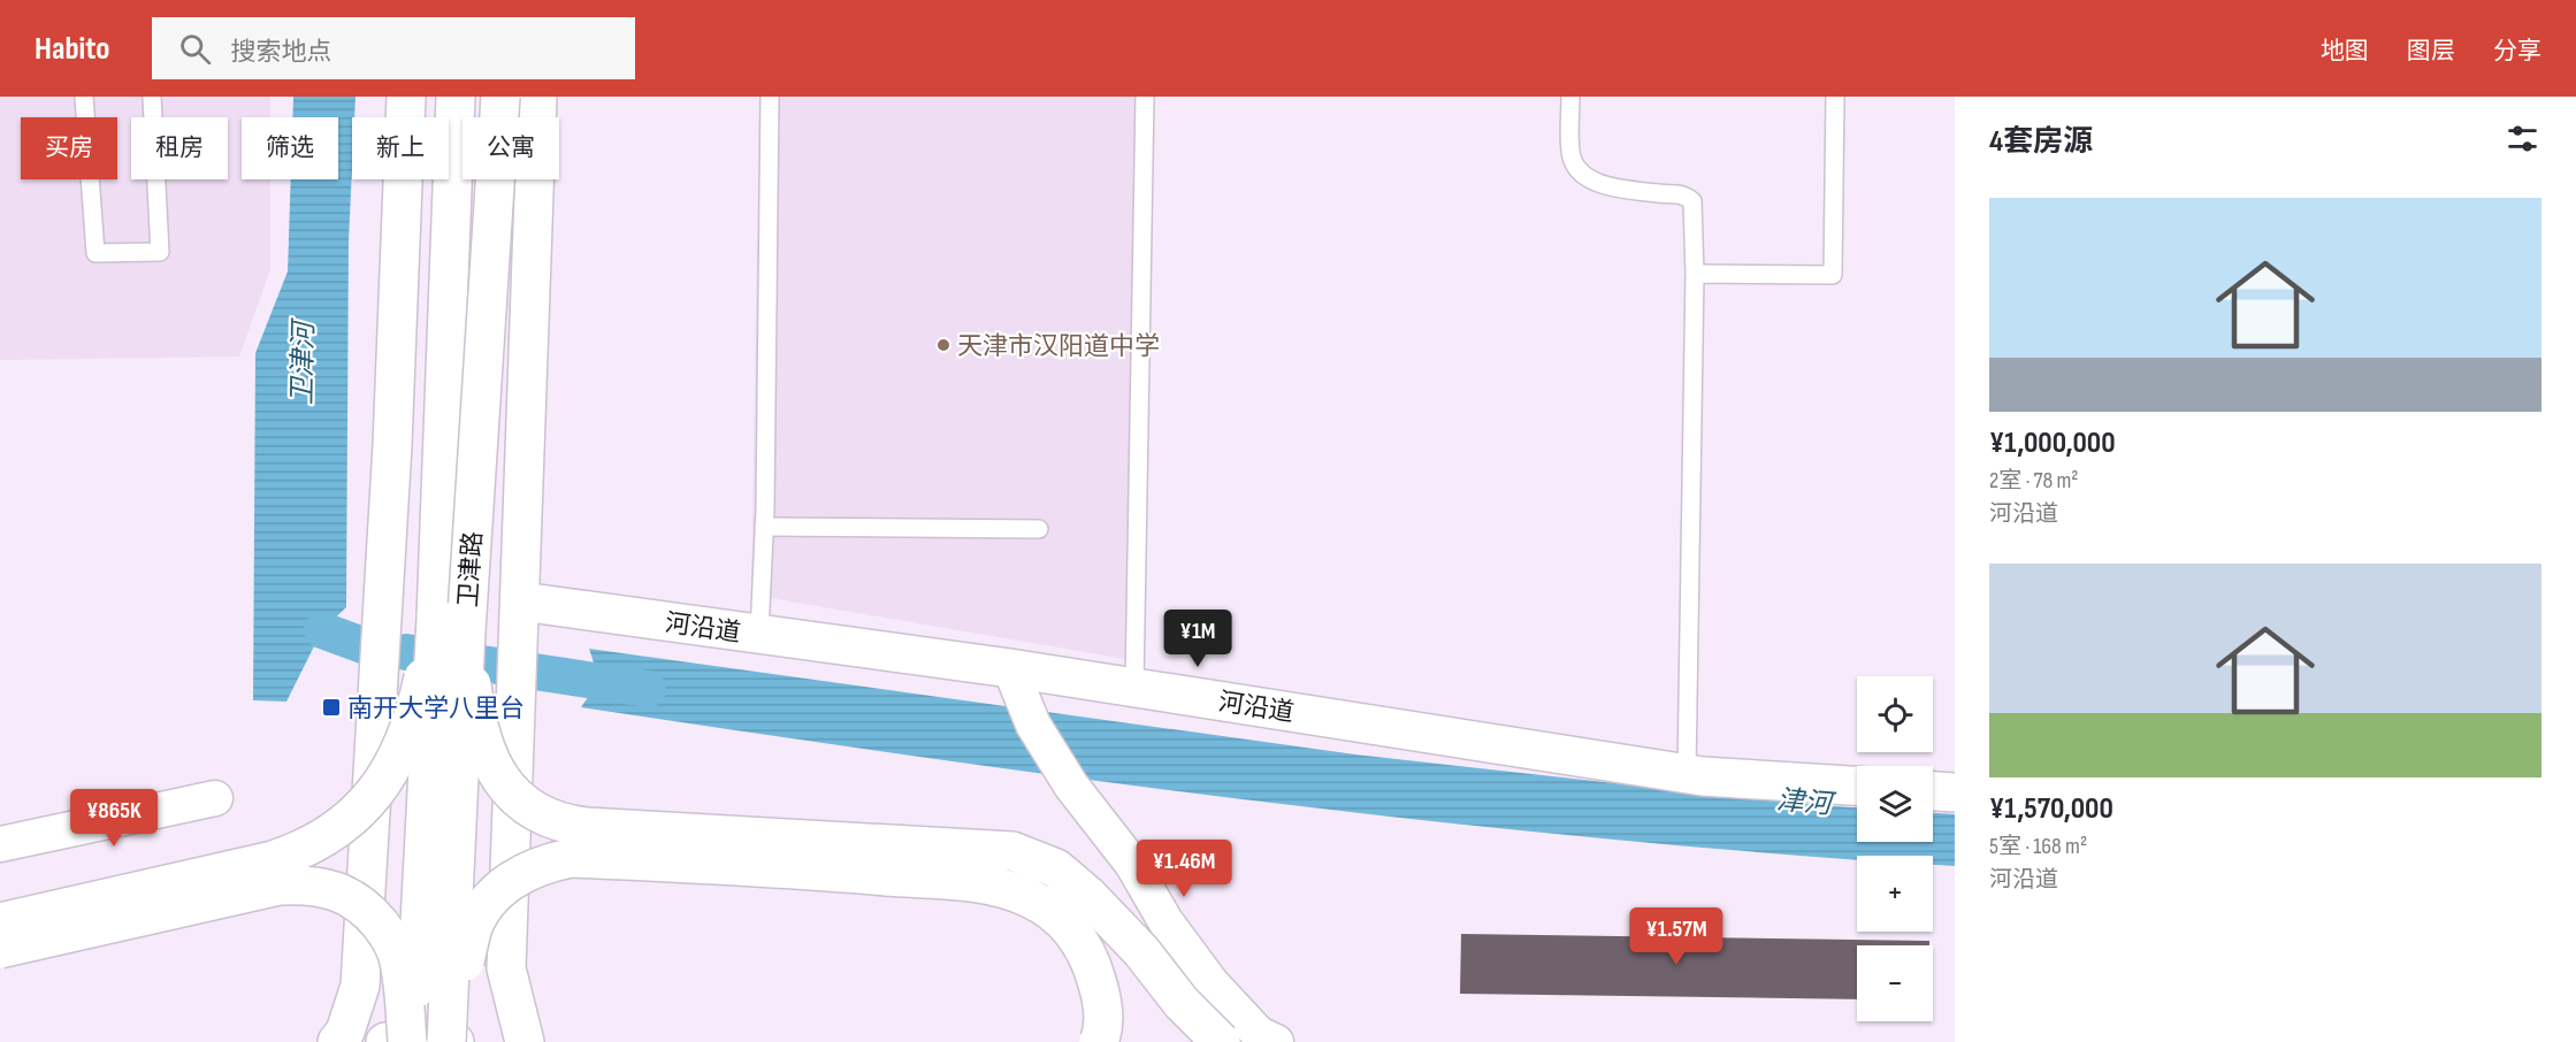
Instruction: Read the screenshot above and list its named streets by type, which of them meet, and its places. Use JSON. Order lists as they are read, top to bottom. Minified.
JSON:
{"streets":{"main road":["卫津路","河沿道"]},"water":["卫津河","津河"],"places":{"other":["天津市汉阳道中学"],"transit":["南开大学八里台"]},"page":{"header":"Habito","search":"搜索地点","nav":["地图","图层","分享"],"heading":"4套房源","chip":["买房","租房","筛选","新上","公寓"],"list":[{"name":"¥1,000,000","note":"2室 · 78 m² · 河沿道"},{"name":"¥1,570,000","note":"5室 · 168 m² · 河沿道"}],"price":["¥1M","¥865K","¥1.46M","¥1.57M"],"map_buttons":["+","−"]}}
